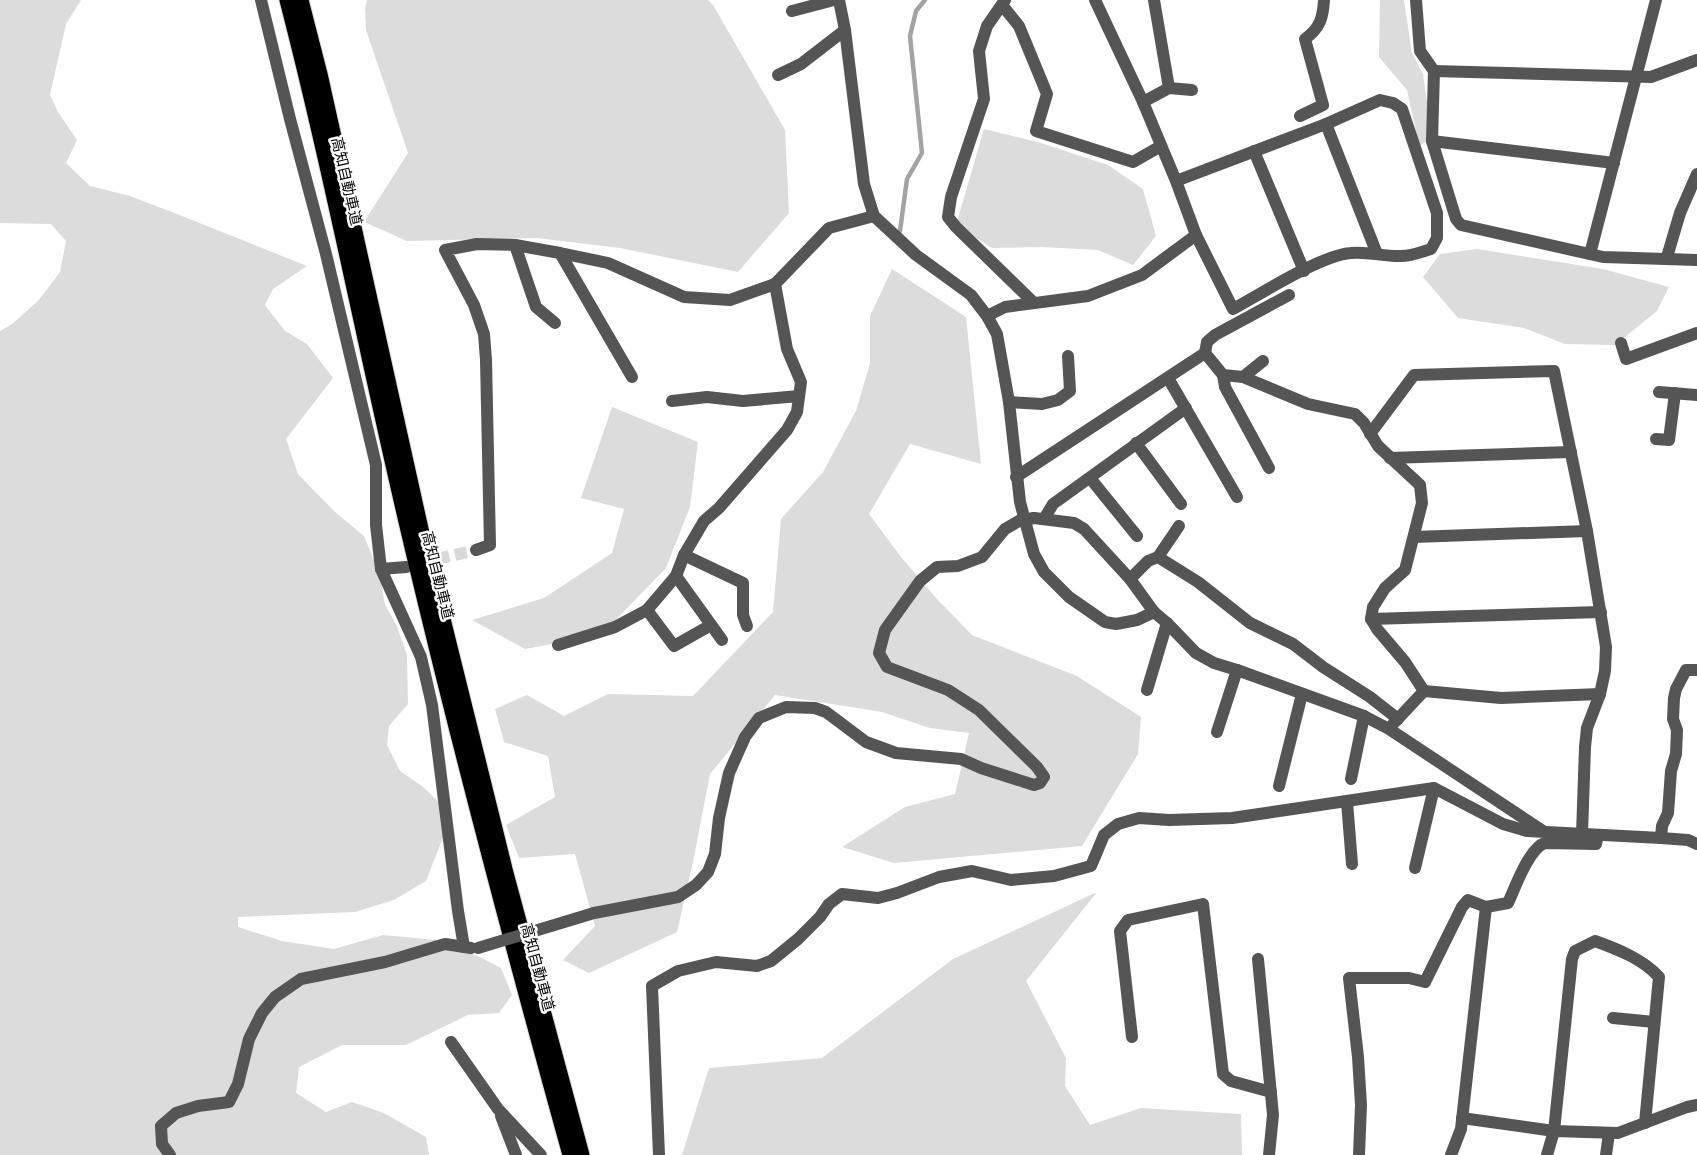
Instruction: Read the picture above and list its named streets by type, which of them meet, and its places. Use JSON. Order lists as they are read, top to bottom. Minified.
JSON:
{"streets":{"highway":["高知自動車道"]}}
